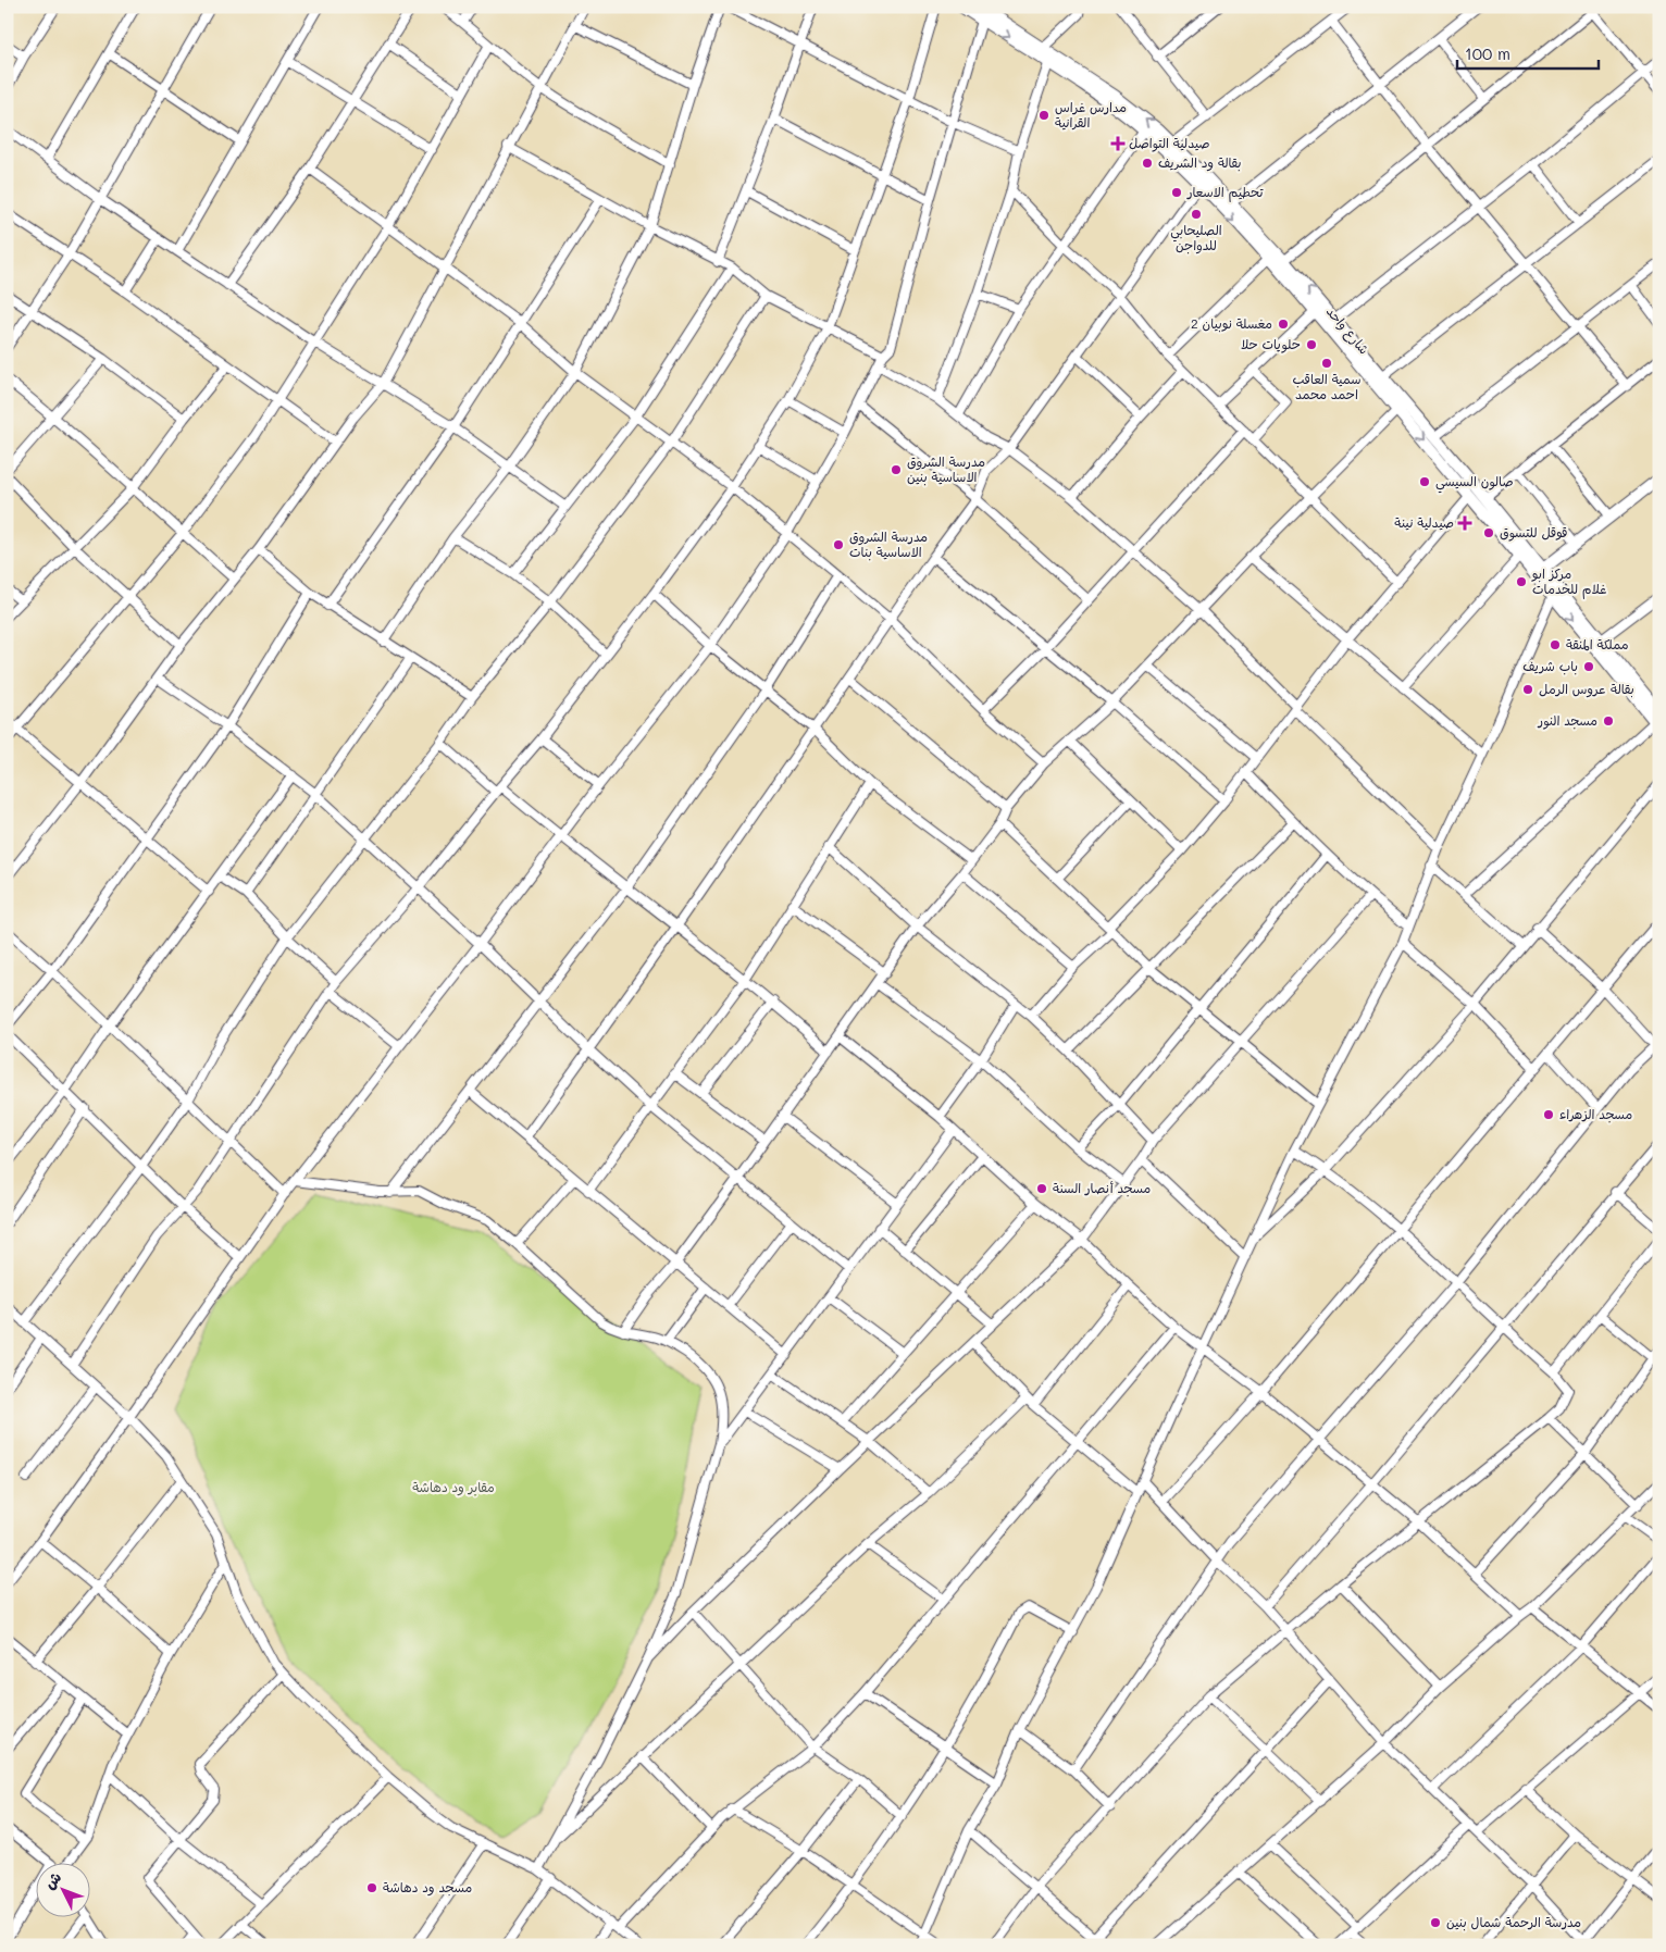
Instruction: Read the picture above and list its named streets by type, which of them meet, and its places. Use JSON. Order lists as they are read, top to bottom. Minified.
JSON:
{"streets":{"street":["شارع واحد"]},"parks":["مقابر ود دهاشة"],"places":{"other":["مدارس غراس القرانية","بقالة ود الشريف","تحطيم الاسعار","الصليحابي للدواجن","مغسلة نوبيان 2","حلويات حلا","سمية العاقب احمد محمد","مدرسة الشروق الاساسية بنين","صالون السيسي","قوقل للتسوق","مدرسة الشروق الاساسية بنات","مركز ابو غلام للخدمات","مملكة المنقة","باب شريف","بقالة عروس الرمل","مسجد النور","مسجد الزهراء","مسجد أنصار السنة","مسجد ود دهاشة","مدرسة الرحمة شمال بنين"],"health":["صيدلية التواصل","صيدلية نينة"]},"scale_bar":"100 m","north":"top left"}
